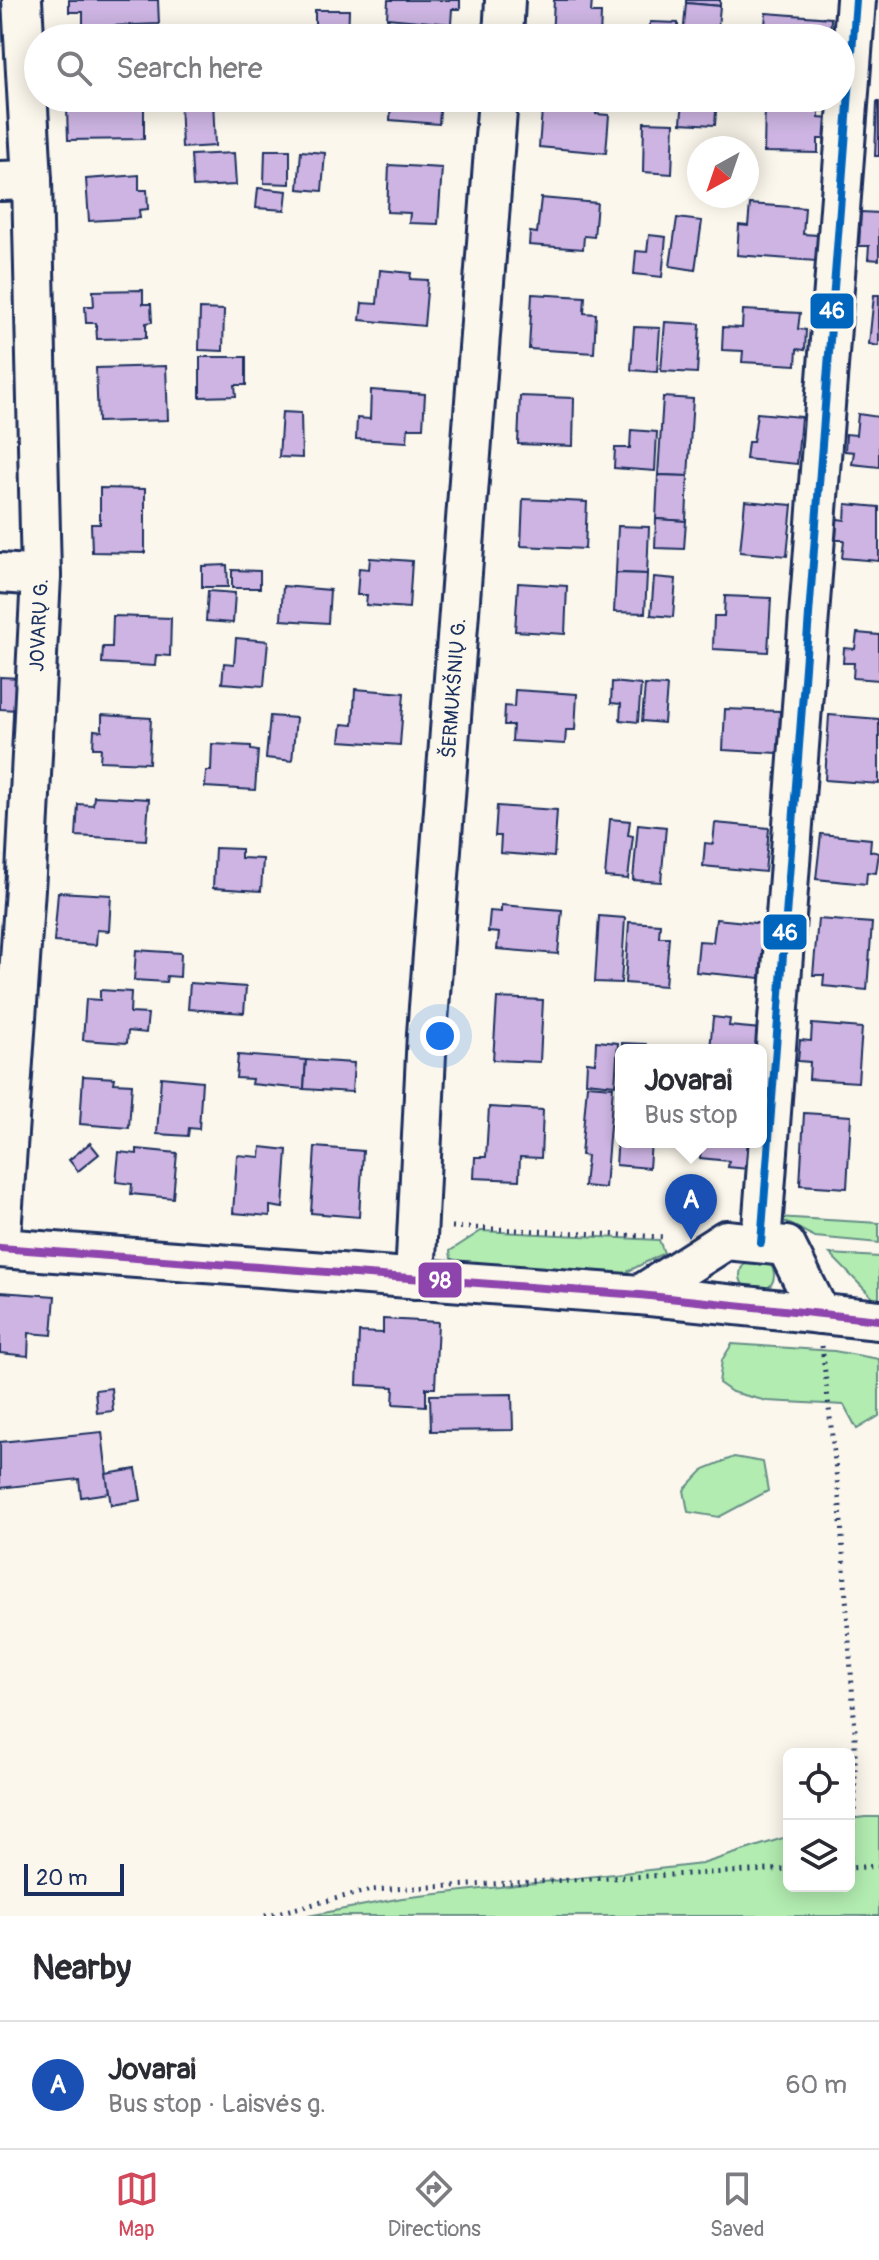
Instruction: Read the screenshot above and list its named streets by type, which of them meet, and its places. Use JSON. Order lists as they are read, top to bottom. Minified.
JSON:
{"streets":{"street":["JOVARŲ G.","ŠERMUKŠNIŲ G."]},"lines":["transit line 46","transit line 98"],"scale_bar":"20 m","north":"bottom left","page":{"search":"Search here","popup":["Jovarai","Bus stop"],"pins":"A","scale":"20 m","heading":"Nearby","list":[{"mark":"A","name":"Jovarai","note":"Bus stop · Laisvės g.","value":"60 m"}],"nav":["Map","Directions","Saved"]}}
